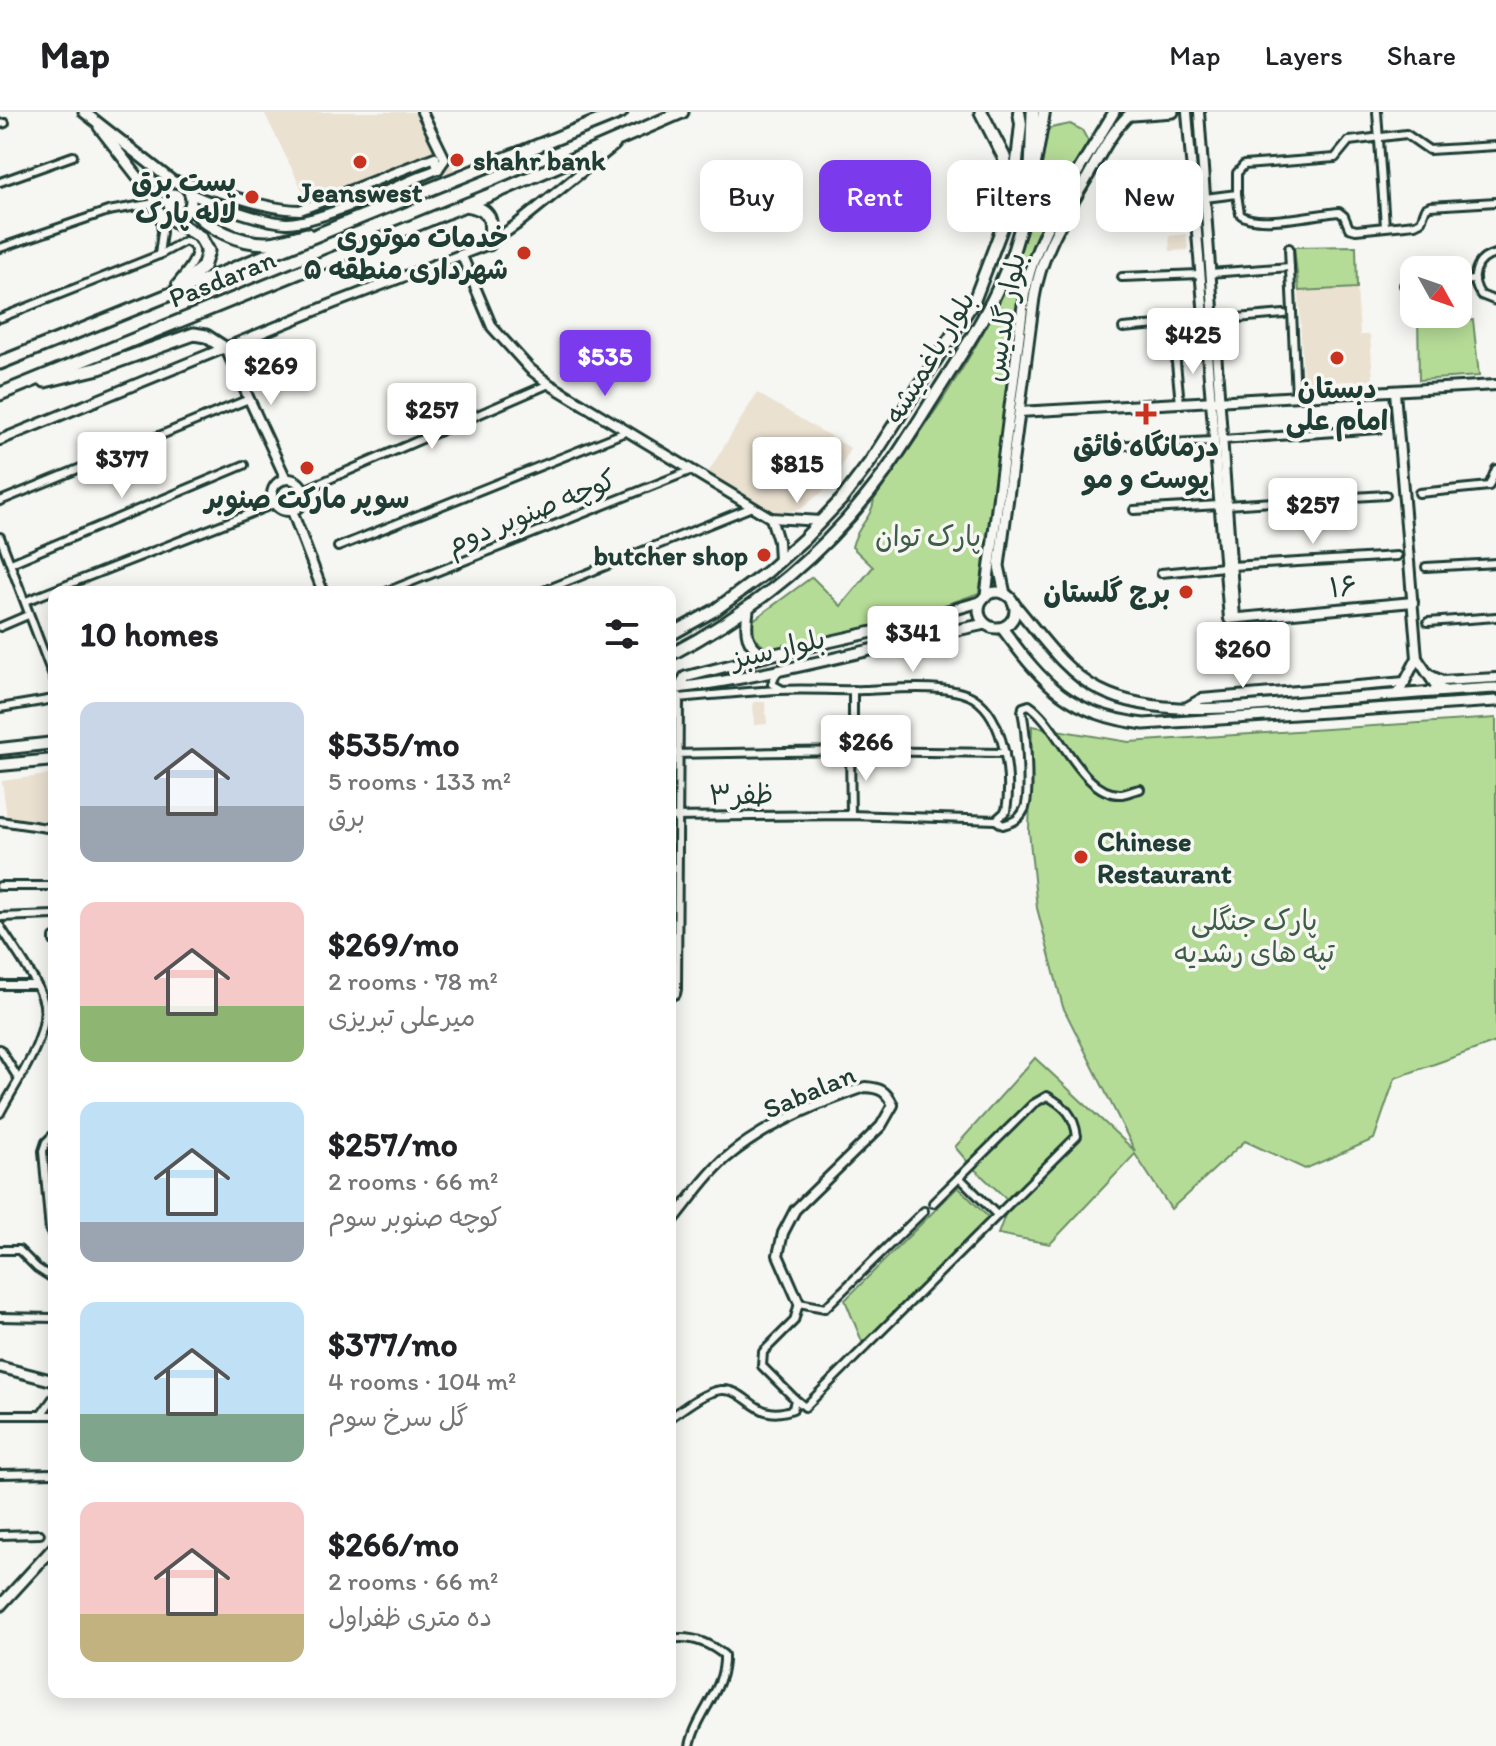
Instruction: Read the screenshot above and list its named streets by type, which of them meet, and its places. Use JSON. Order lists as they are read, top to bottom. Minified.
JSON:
{"streets":{"highway":["Pasdaran"],"main road":["بلوار گلدیس","بلوار باغمیشه","بلوار سبز"],"street":["کوچه صنوبر دوم","۱۶","ظفر۳","Sabalan"]},"crossings":[["بلوار گلدیس","بلوار سبز"]],"parks":["پارک توان","پارک جنگلی تپه های رشدیه"],"places":{"other":["shahr bank","Jeanswest","پست برق لاله پارک","خدمات موتوری شهرداری منطقه ۵","دبستان امام علی","سوپر مارکت صنوبر","butcher shop","برج گلستان","Chinese Restaurant"],"health":["درمانگاه فائق پوست و مو"]},"north":"bottom right","page":{"header":"Map","nav":["Map","Layers","Share"],"chip":["Buy","Rent","Filters","New"],"price":["$425","$535","$269","$257","$377","$815","$257","$341","$260","$266"],"heading":"10 homes","list":[{"name":"$535/mo","note":"5 rooms · 133 m² · برق"},{"name":"$269/mo","note":"2 rooms · 78 m² · میرعلی تبریزی"},{"name":"$257/mo","note":"2 rooms · 66 m² · کوچه صنوبر سوم"},{"name":"$377/mo","note":"4 rooms · 104 m² · گل سرخ سوم"},{"name":"$266/mo","note":"2 rooms · 66 m² · ده متری ظفراول"}]}}
